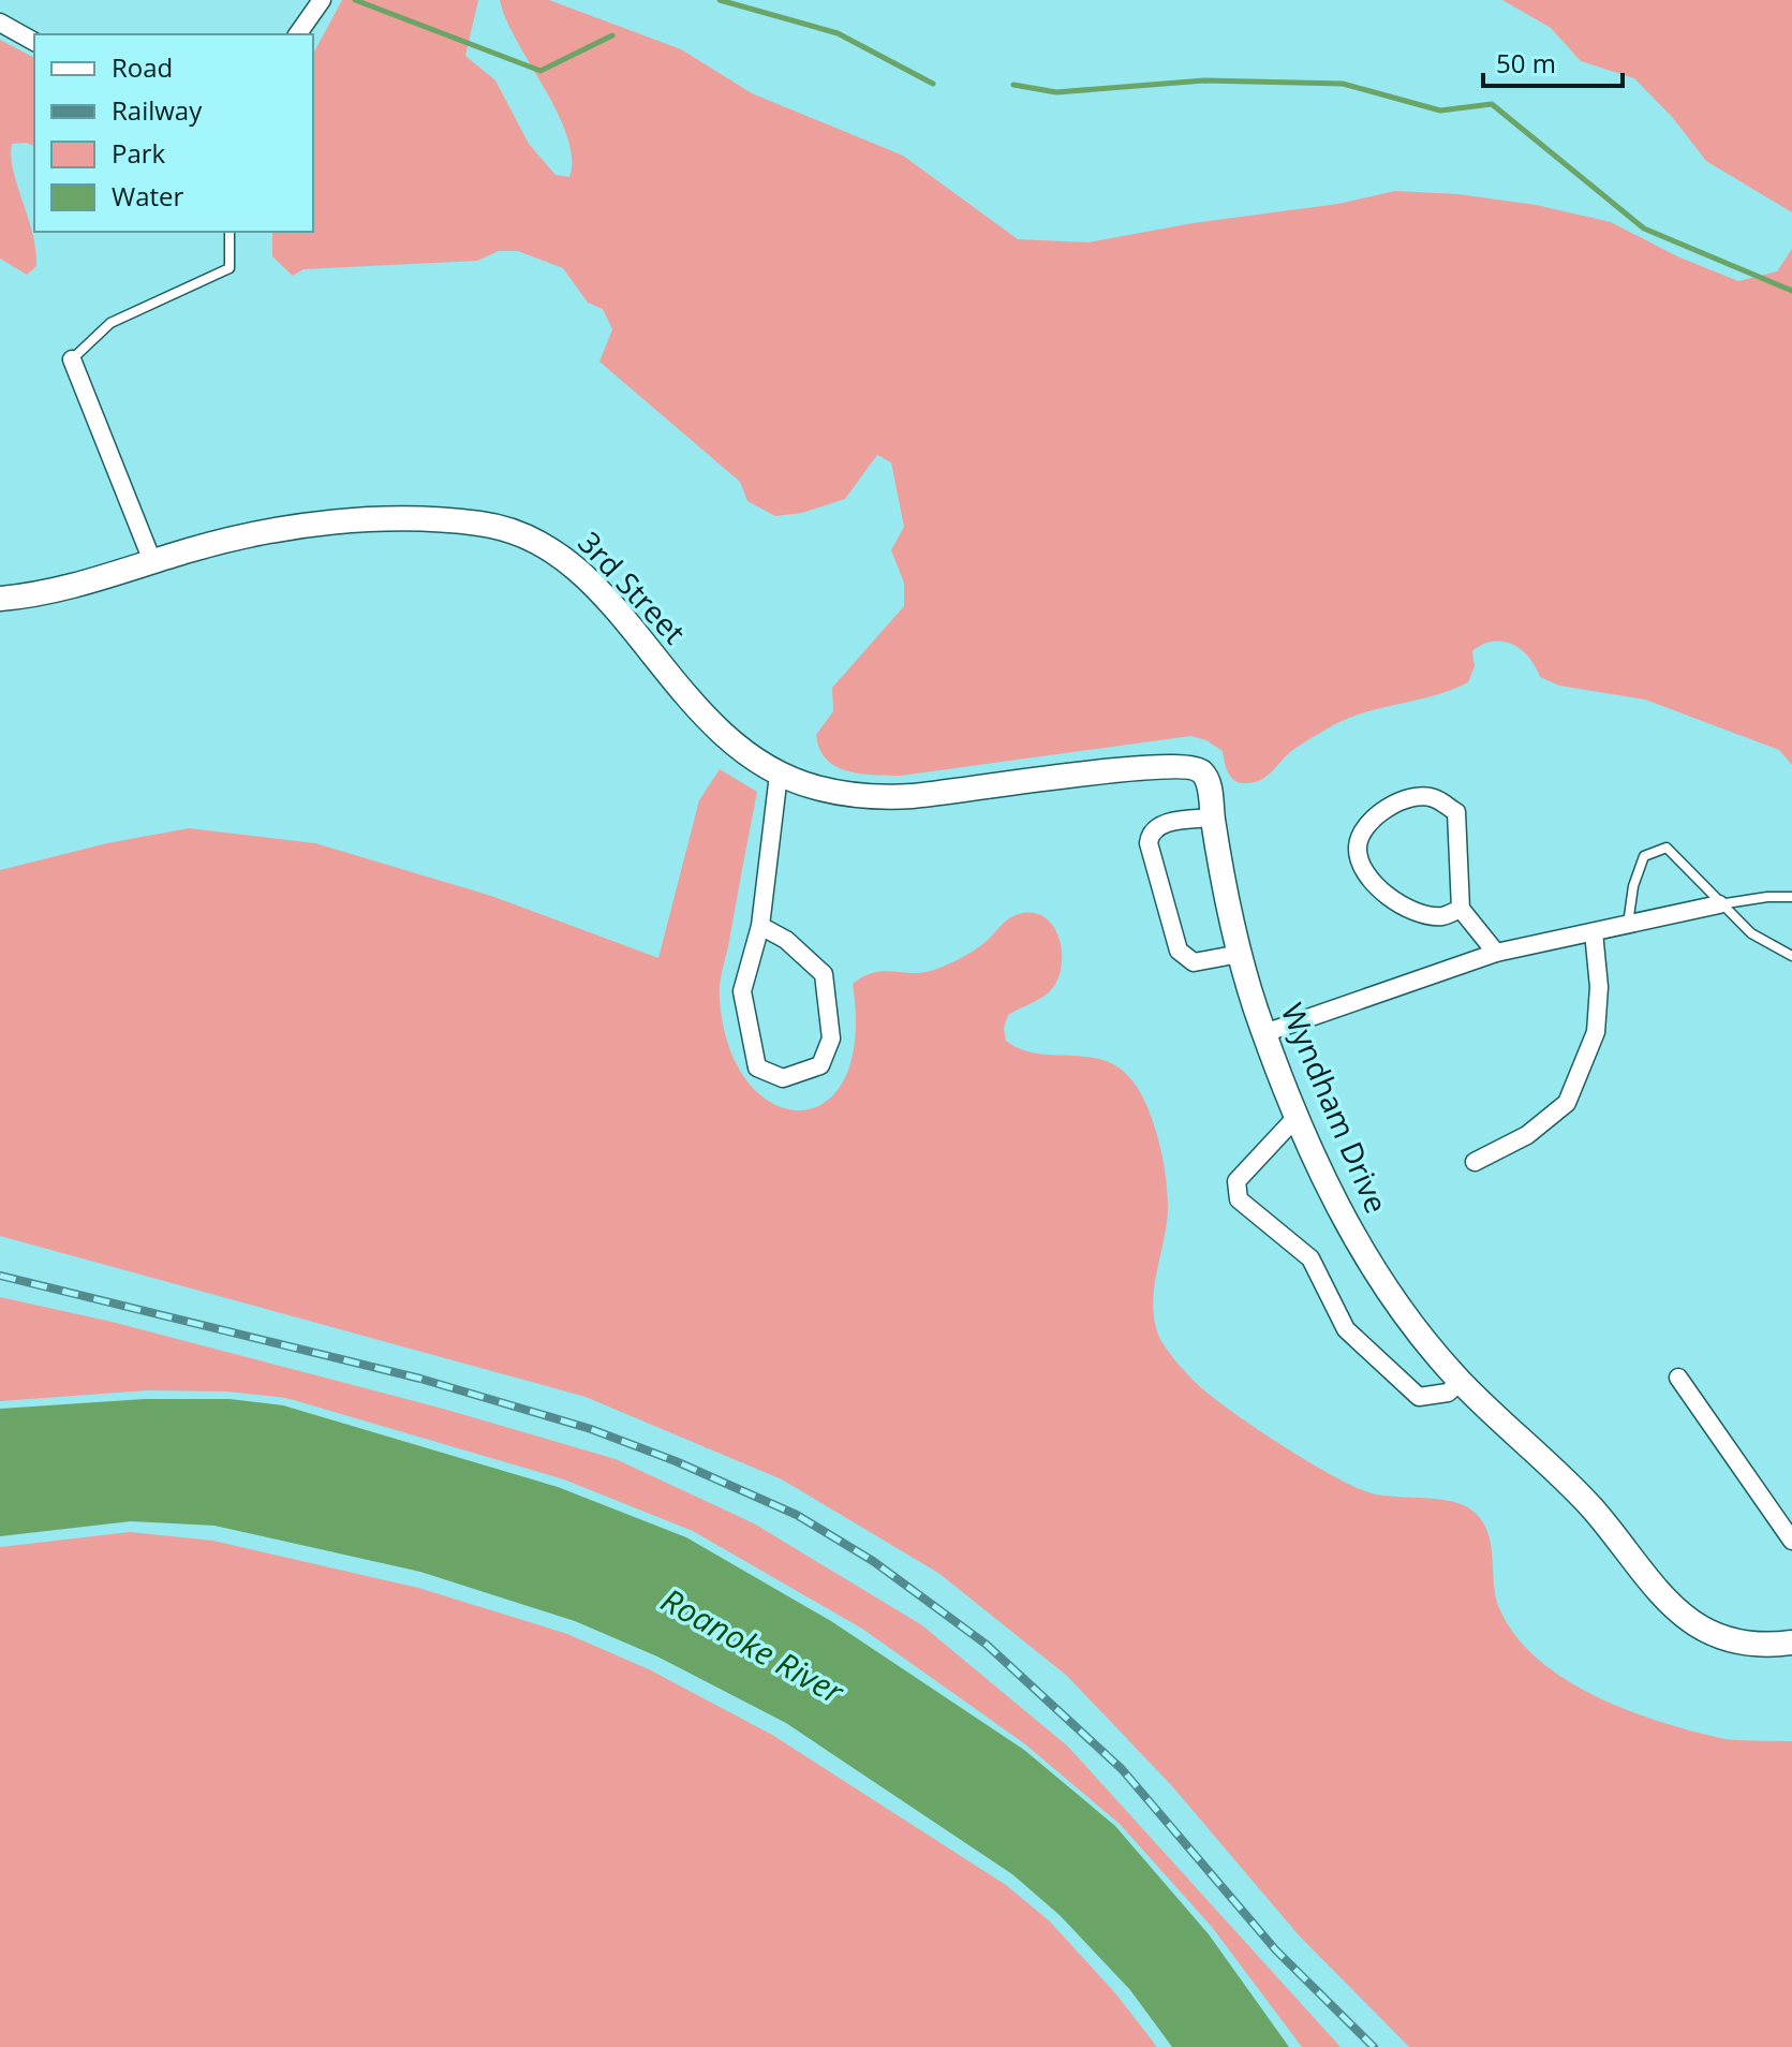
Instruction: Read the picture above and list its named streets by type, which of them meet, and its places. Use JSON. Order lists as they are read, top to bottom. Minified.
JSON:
{"streets":{"street":["3rd Street","Wyndham Drive"]},"crossings":[["3rd Street","Wyndham Drive"]],"water":["Roanoke River"],"legend":["Road","Railway","Park","Water"],"scale_bar":"50 m"}
